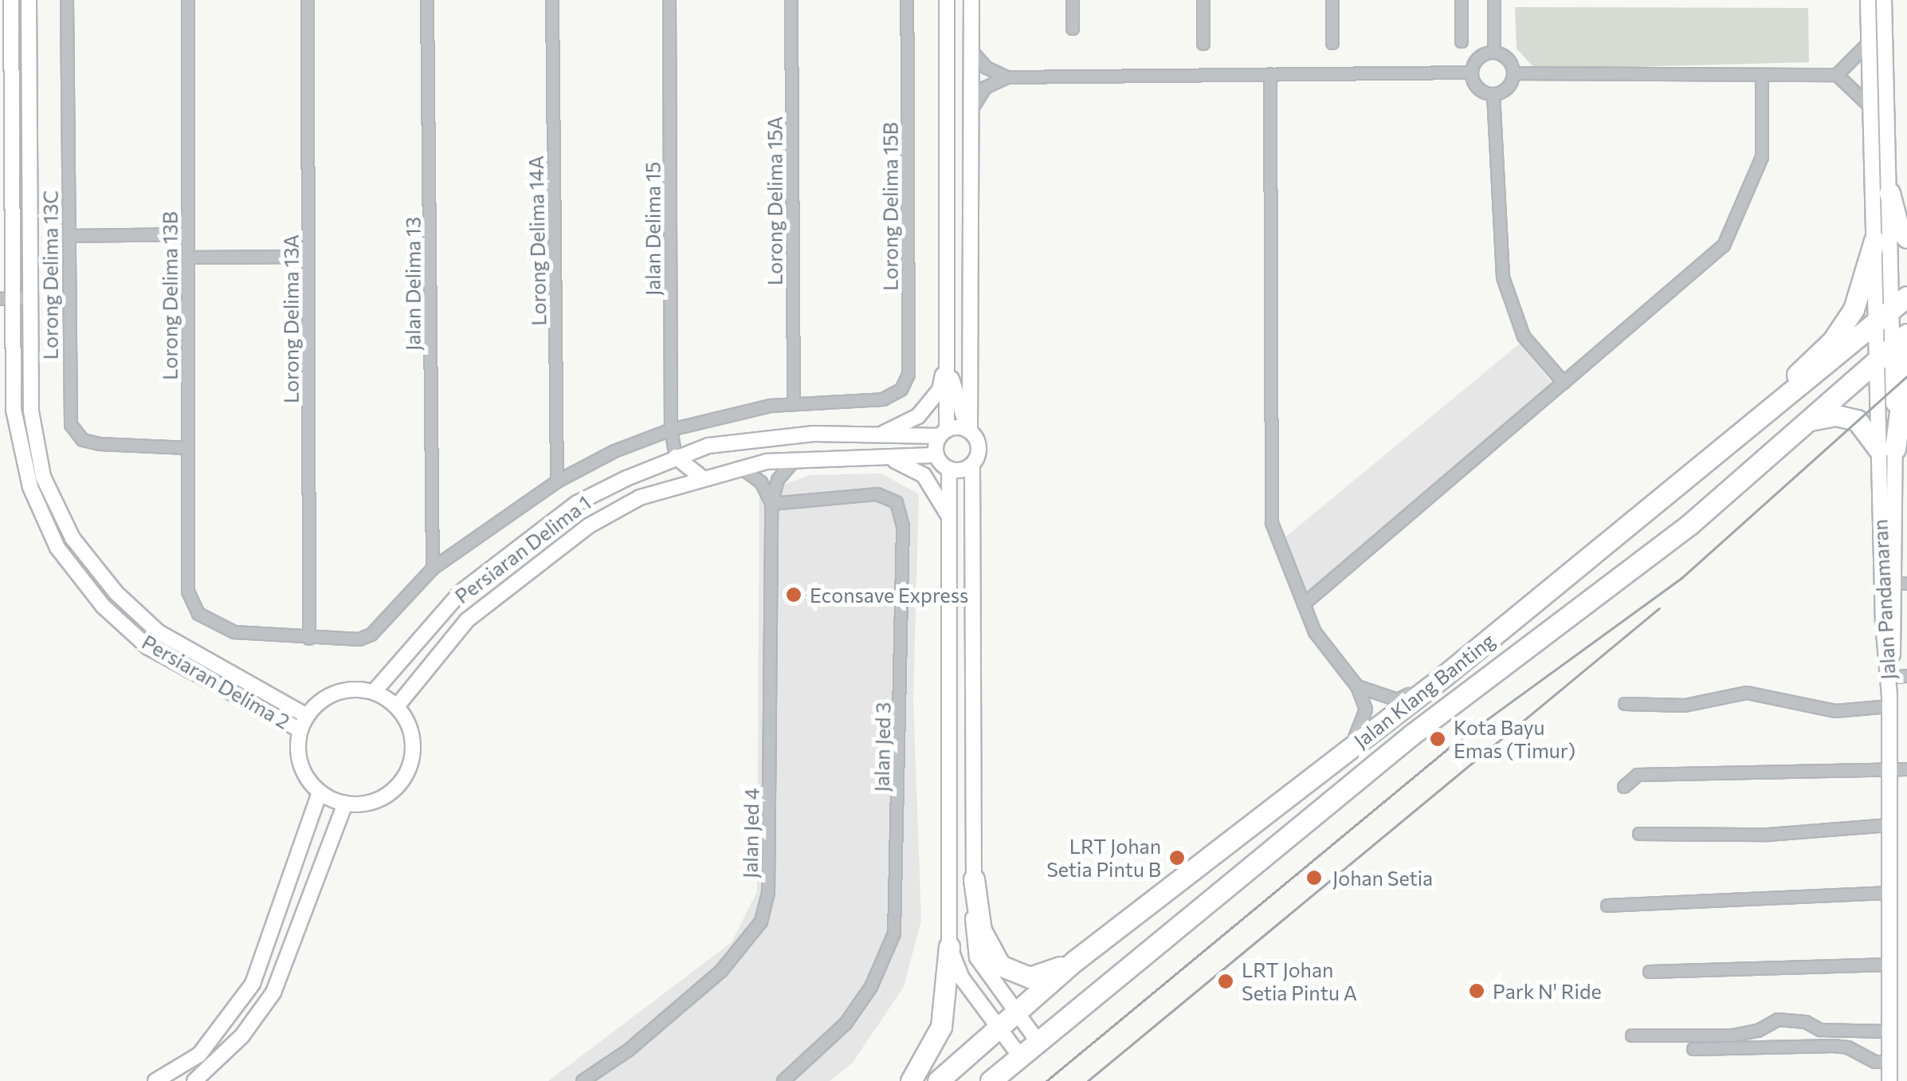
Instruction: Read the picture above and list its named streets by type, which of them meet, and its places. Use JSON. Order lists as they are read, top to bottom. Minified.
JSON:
{"streets":{"highway":["Jalan Klang Banting"],"street":["Lorong Delima 15A","Lorong Delima 15B","Jalan Delima 15","Lorong Delima 14A","Lorong Delima 13C","Jalan Delima 13","Lorong Delima 13B","Lorong Delima 13A","Persiaran Delima 1","Jalan Pandamaran","Persiaran Delima 2","Jalan Jed 3","Jalan Jed 4"]},"crossings":[["Lorong Delima 15A","Lorong Delima 15B"],["Jalan Delima 15","Persiaran Delima 1"],["Lorong Delima 13C","Lorong Delima 13B"],["Lorong Delima 13B","Lorong Delima 13A"],["Persiaran Delima 1","Persiaran Delima 2"],["Persiaran Delima 1","Jalan Jed 4"],["Jalan Pandamaran","Jalan Klang Banting"],["Jalan Jed 3","Jalan Jed 4"]],"places":["Econsave Express","Kota Bayu Emas (Timur)","LRT Johan Setia Pintu B","Johan Setia","LRT Johan Setia Pintu A","Park N' Ride"]}
